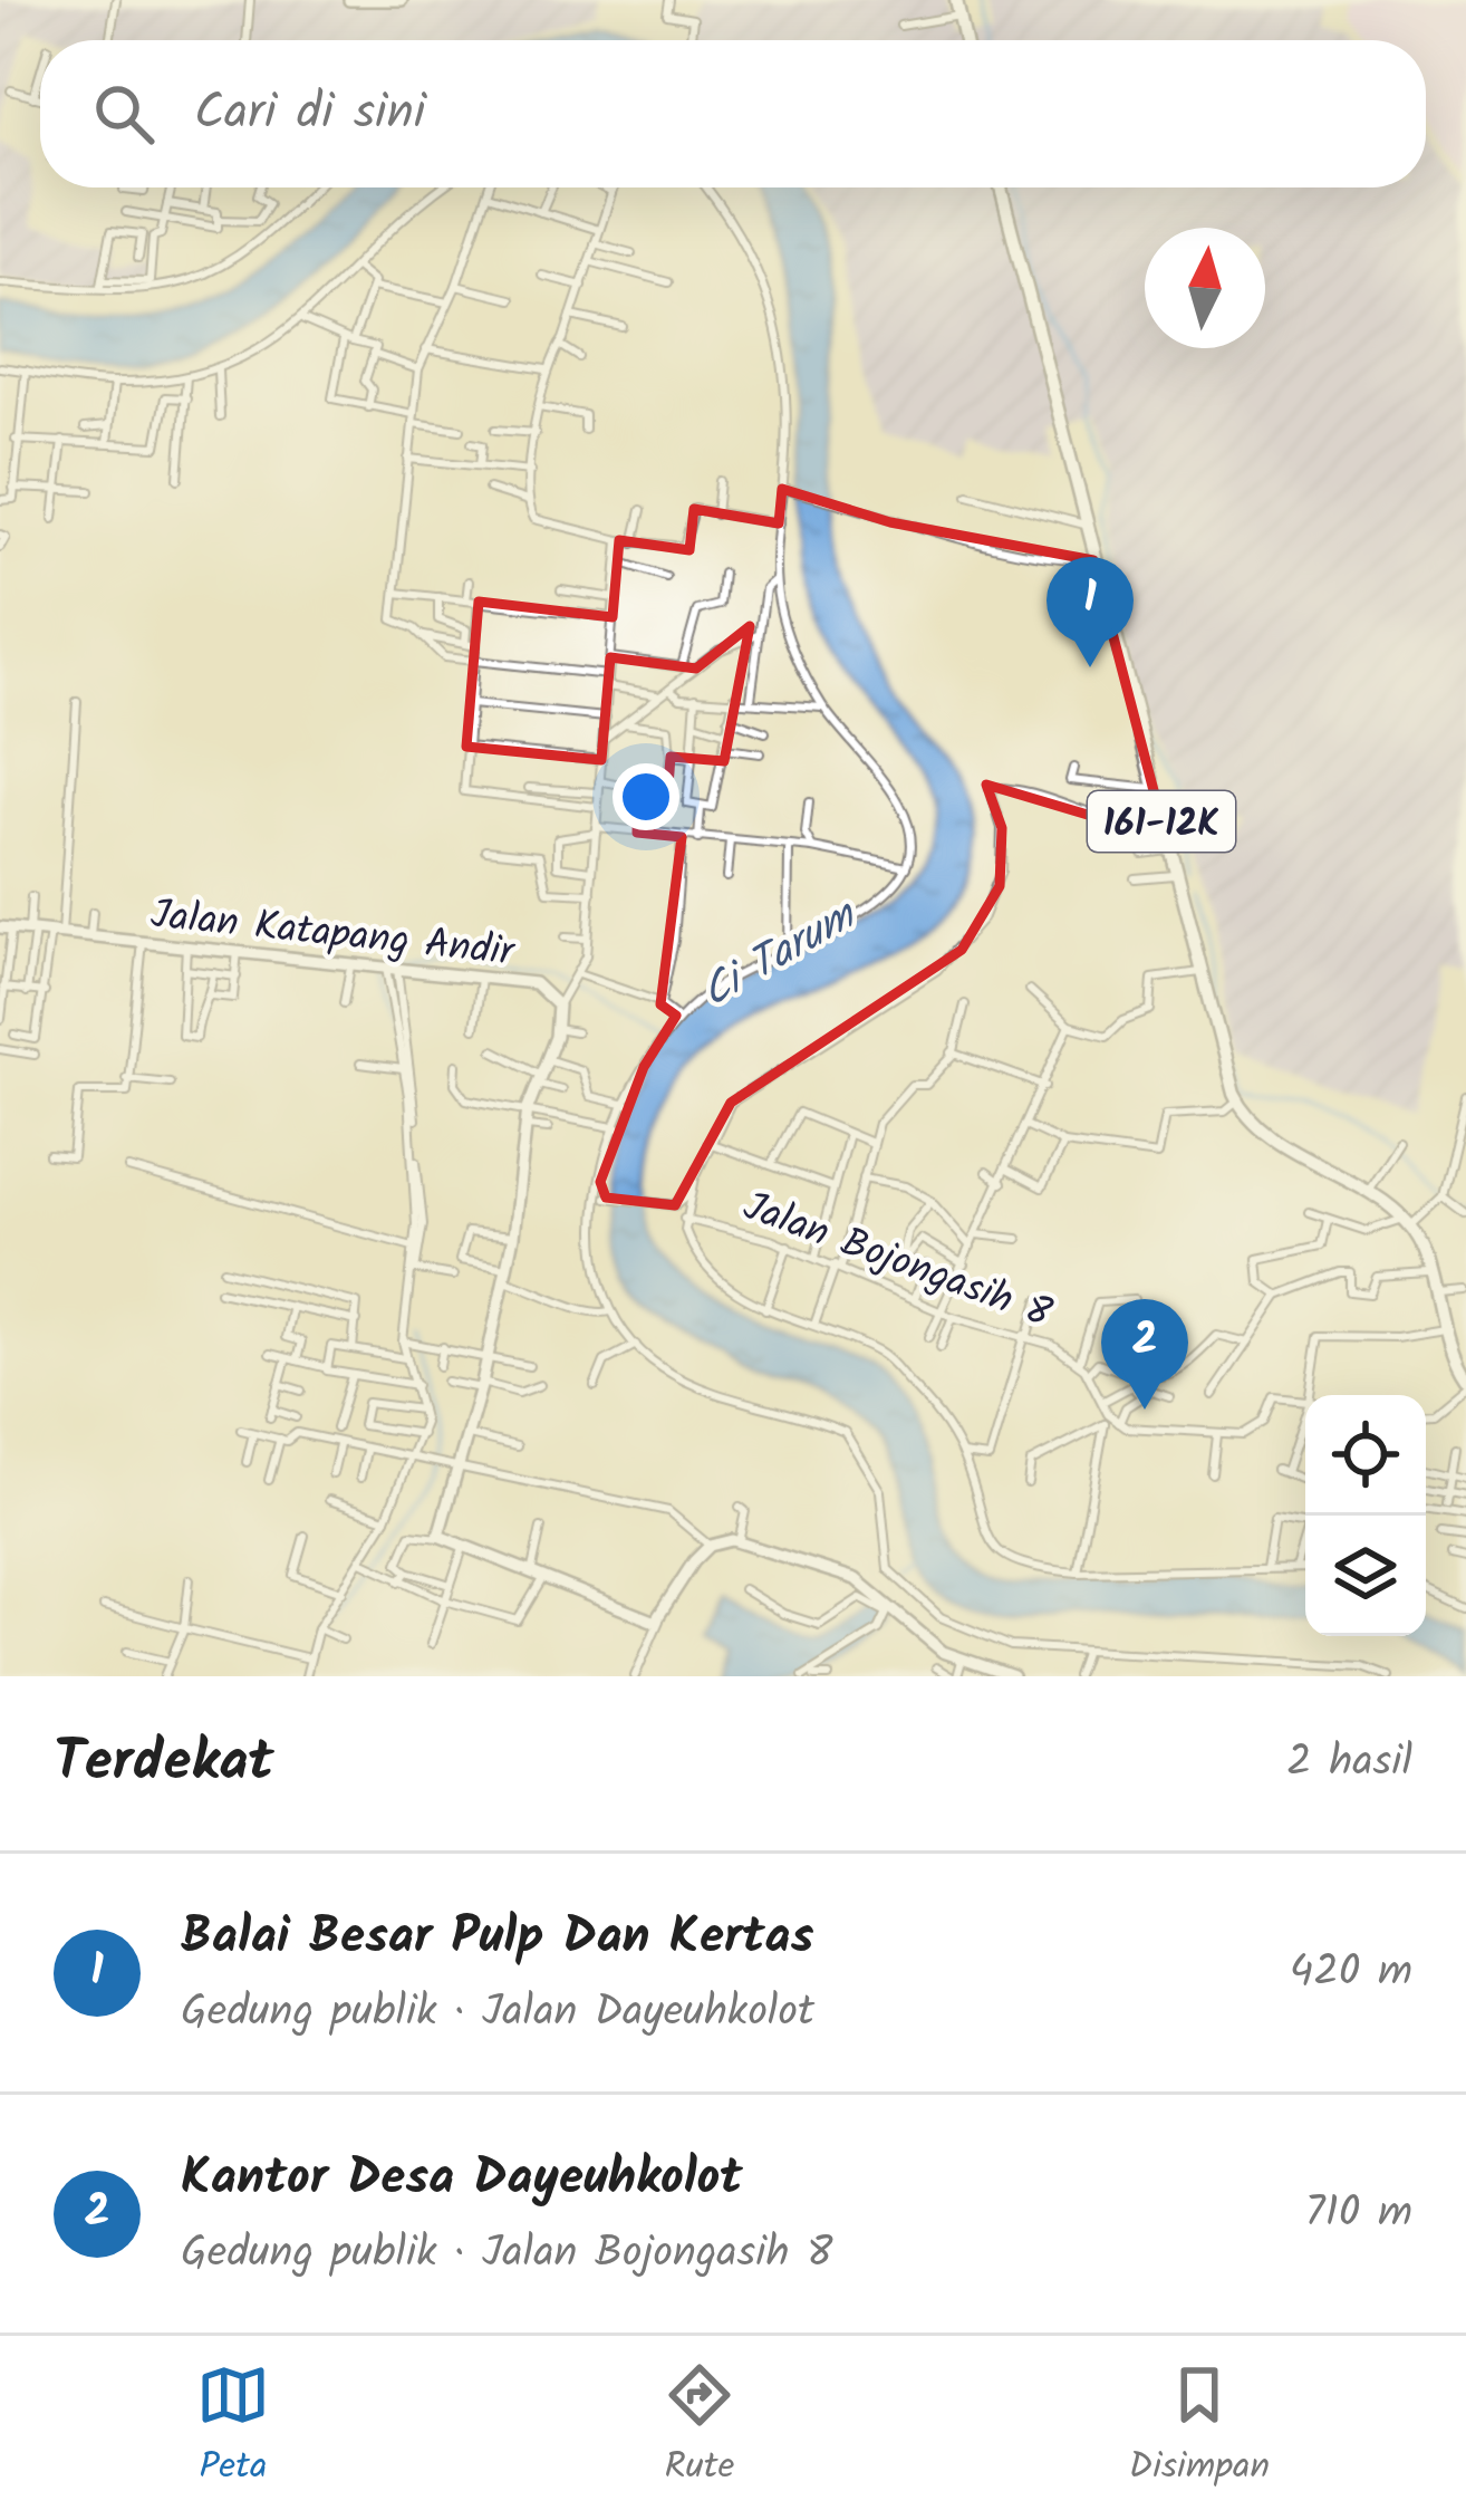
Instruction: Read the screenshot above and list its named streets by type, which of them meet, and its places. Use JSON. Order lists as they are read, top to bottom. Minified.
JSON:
{"streets":{"main road":["161-12K"],"street":["Jalan Katapang Andir","Jalan Bojongasih 8"]},"water":["Ci Tarum"],"north":"top","page":{"search":"Cari di sini","pins":["1","2"],"heading":["Terdekat","2 hasil"],"list":[{"mark":"1","name":"Balai Besar Pulp Dan Kertas","note":"Gedung publik · Jalan Dayeuhkolot","value":"420 m"},{"mark":"2","name":"Kantor Desa Dayeuhkolot","note":"Gedung publik · Jalan Bojongasih 8","value":"710 m"}],"nav":["Peta","Rute","Disimpan"]}}
